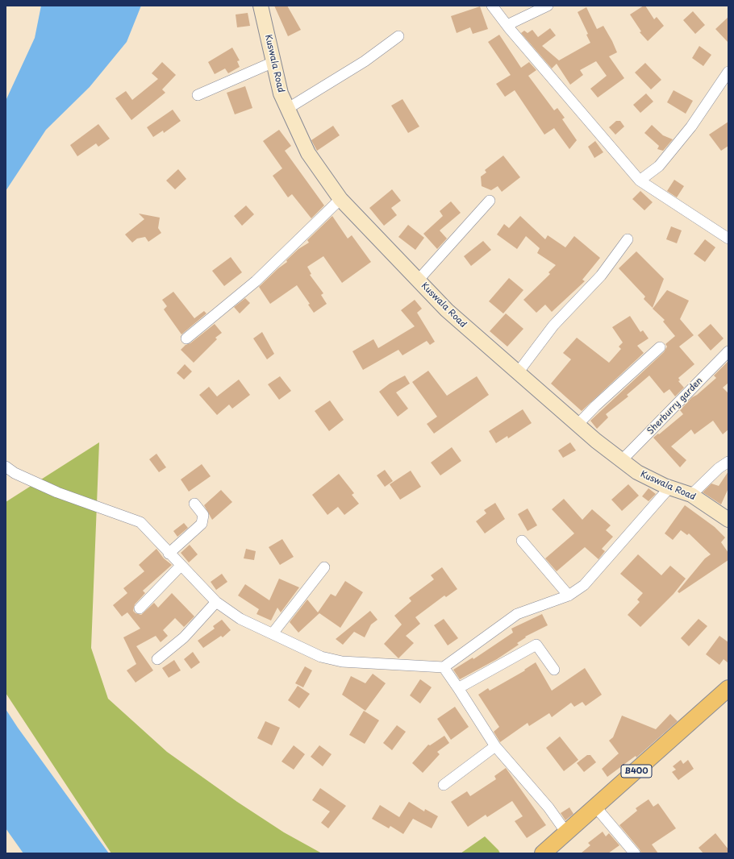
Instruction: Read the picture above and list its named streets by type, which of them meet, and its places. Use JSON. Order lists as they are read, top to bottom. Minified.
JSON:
{"streets":{"main road":["B400"],"street":["Kuswala Road","Sherburry garden"]},"crossings":[["Kuswala Road","Sherburry garden"]]}
